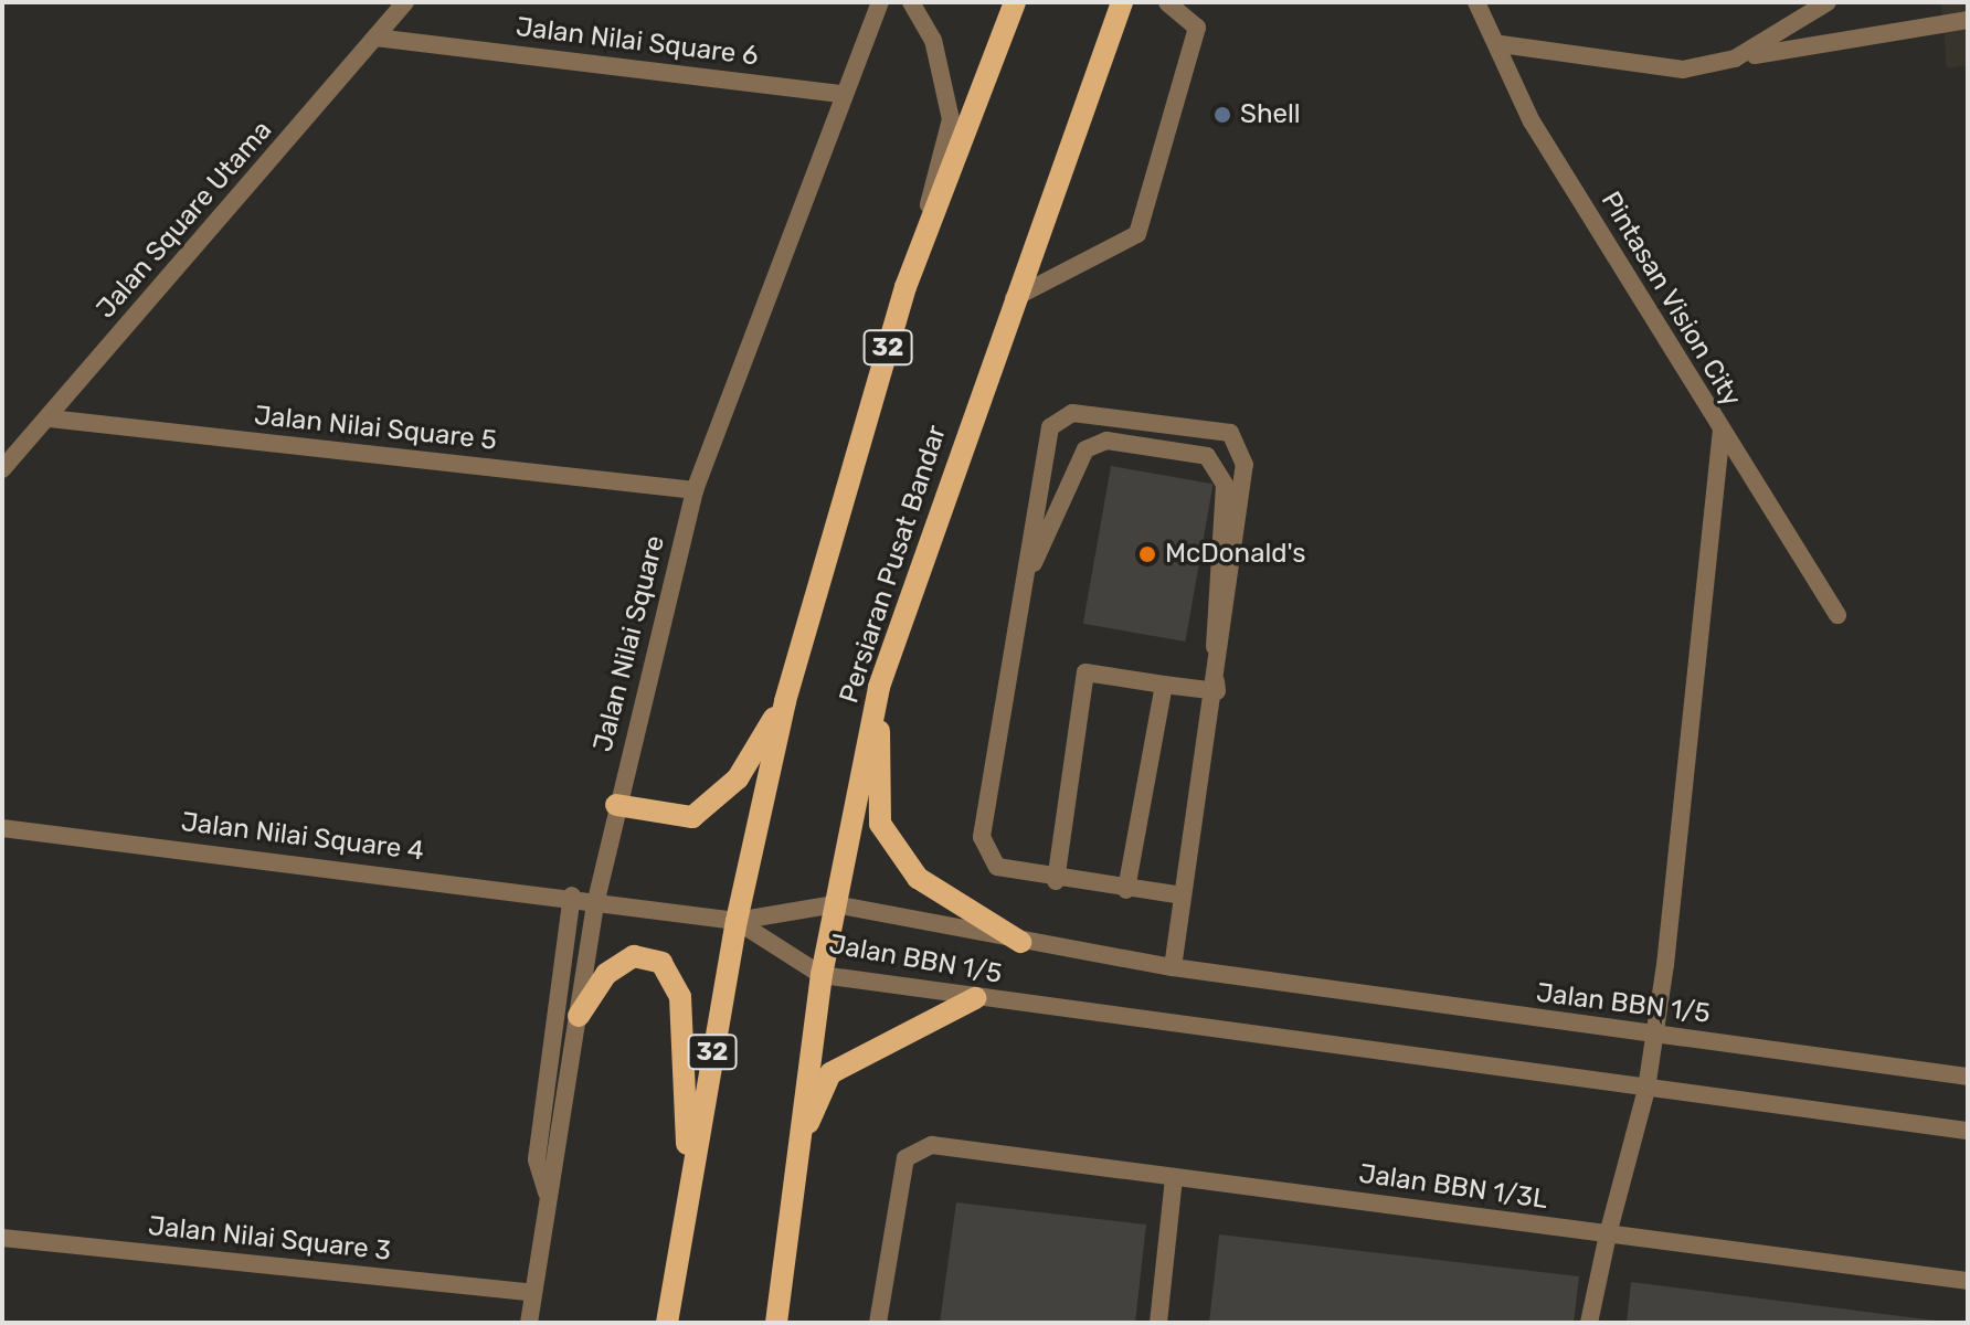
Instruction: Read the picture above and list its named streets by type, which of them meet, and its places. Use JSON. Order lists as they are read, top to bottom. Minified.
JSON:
{"streets":{"main road":["32","Persiaran Pusat Bandar"],"street":["Jalan Nilai Square 6","Jalan Square Utama","Pintasan Vision City","Jalan Nilai Square 5","Jalan Nilai Square","Jalan Nilai Square 4","Jalan BBN 1/5","Jalan BBN 1/3L","Jalan Nilai Square 3"]},"crossings":[["Jalan Nilai Square 6","Jalan Square Utama"],["Jalan Nilai Square 6","Jalan Nilai Square"],["Jalan Square Utama","Jalan Nilai Square 5"],["32","Jalan Nilai Square 4"],["32","Jalan BBN 1/5"],["Jalan Nilai Square 5","Jalan Nilai Square"],["Persiaran Pusat Bandar","Jalan BBN 1/5"],["Jalan Nilai Square","Jalan Nilai Square 4"],["Jalan Nilai Square","Jalan Nilai Square 3"],["Jalan Nilai Square 4","Jalan BBN 1/5"]],"places":["Shell","McDonald's"]}
